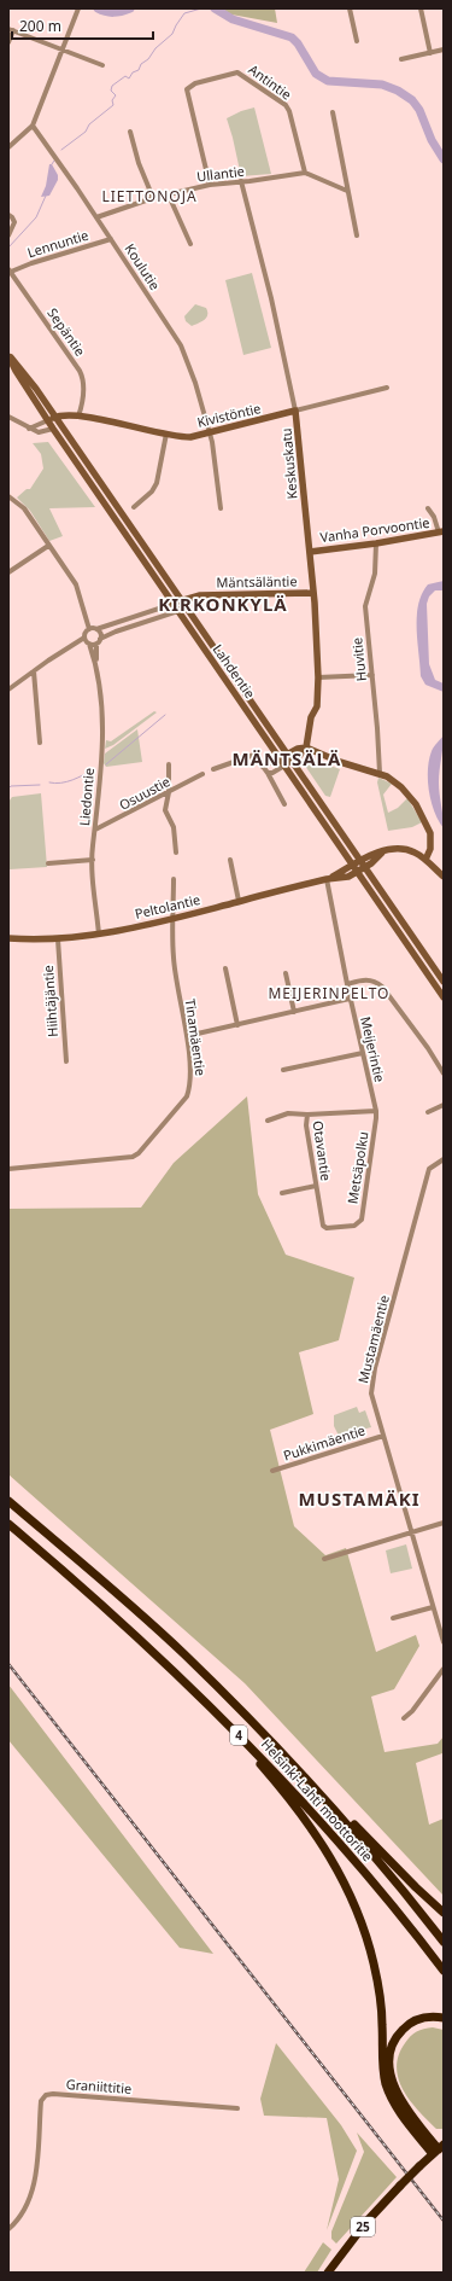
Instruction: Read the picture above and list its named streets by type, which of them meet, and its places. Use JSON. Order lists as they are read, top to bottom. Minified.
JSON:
{"streets":{"highway":["4","Helsinki-Lahti moottoritie","25"],"main road":["Kivistöntie","Keskuskatu","Vanha Porvoontie","Mäntsäläntie","Lahdentie","Peltolantie"],"street":["Antintie","Ullantie","Lennuntie","Koulutie","Sepäntie","Huvitie","Osuustie","Liedontie","Hiihtäjäntie","Tinamäentie","Meijerintie","Otavantie","Metsäpolku","Mustamäentie","Pukkimäentie","Graniittitie"]},"crossings":[["Antintie","Ullantie"],["Ullantie","Koulutie"],["Ullantie","Keskuskatu"],["Lennuntie","Koulutie"],["Lennuntie","Sepäntie"],["Koulutie","Kivistöntie"],["Sepäntie","Kivistöntie"],["Kivistöntie","Keskuskatu"],["Kivistöntie","Lahdentie"],["Keskuskatu","Vanha Porvoontie"],["Keskuskatu","Mäntsäläntie"],["Vanha Porvoontie","Huvitie"],["Mäntsäläntie","Lahdentie"],["Lahdentie","Peltolantie"],["Osuustie","Liedontie"],["Liedontie","Peltolantie"],["Peltolantie","Hiihtäjäntie"],["Peltolantie","Tinamäentie"],["Peltolantie","Meijerintie"],["Meijerintie","Otavantie"],["Meijerintie","Metsäpolku"],["Otavantie","Metsäpolku"],["Mustamäentie","Pukkimäentie"]],"districts":["LIETTONOJA","KIRKONKYLÄ","MÄNTSÄLÄ","MEIJERINPELTO","MUSTAMÄKI"],"scale_bar":"200 m"}
